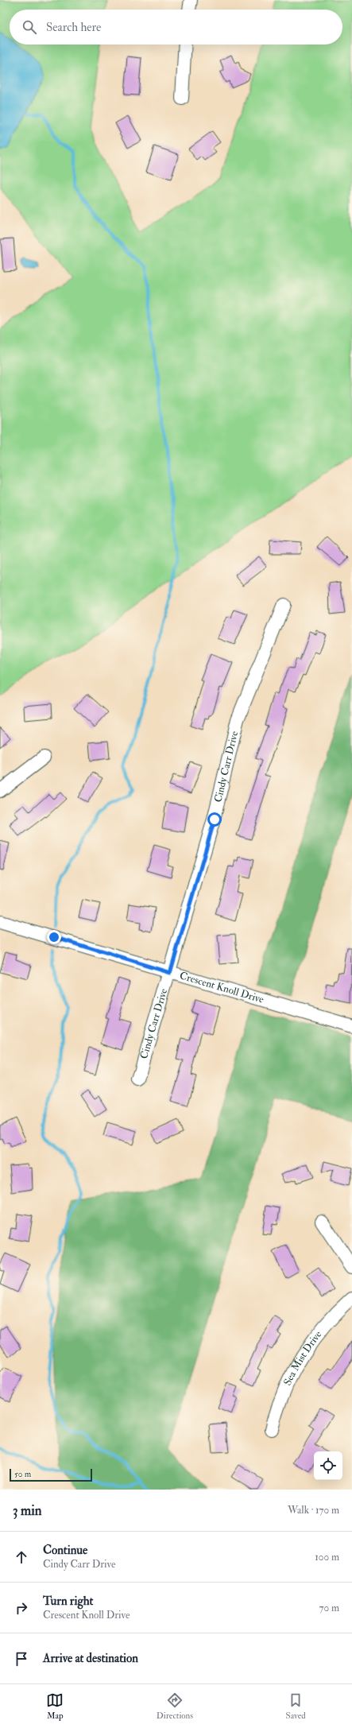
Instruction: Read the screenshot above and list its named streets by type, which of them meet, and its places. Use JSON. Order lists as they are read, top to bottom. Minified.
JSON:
{"streets":{"street":["Cindy Carr Drive","Crescent Knoll Drive","Sea Mist Drive"]},"crossings":[["Cindy Carr Drive","Crescent Knoll Drive"]],"scale_bar":"50 m","page":{"search":"Search here","scale":"50 m","heading":["3 min","Walk · 170 m"],"list":[["Continue","Cindy Carr Drive","100 m"],["Turn right","Crescent Knoll Drive","70 m"],"Arrive at destination"],"nav":["Map","Directions","Saved"]}}
